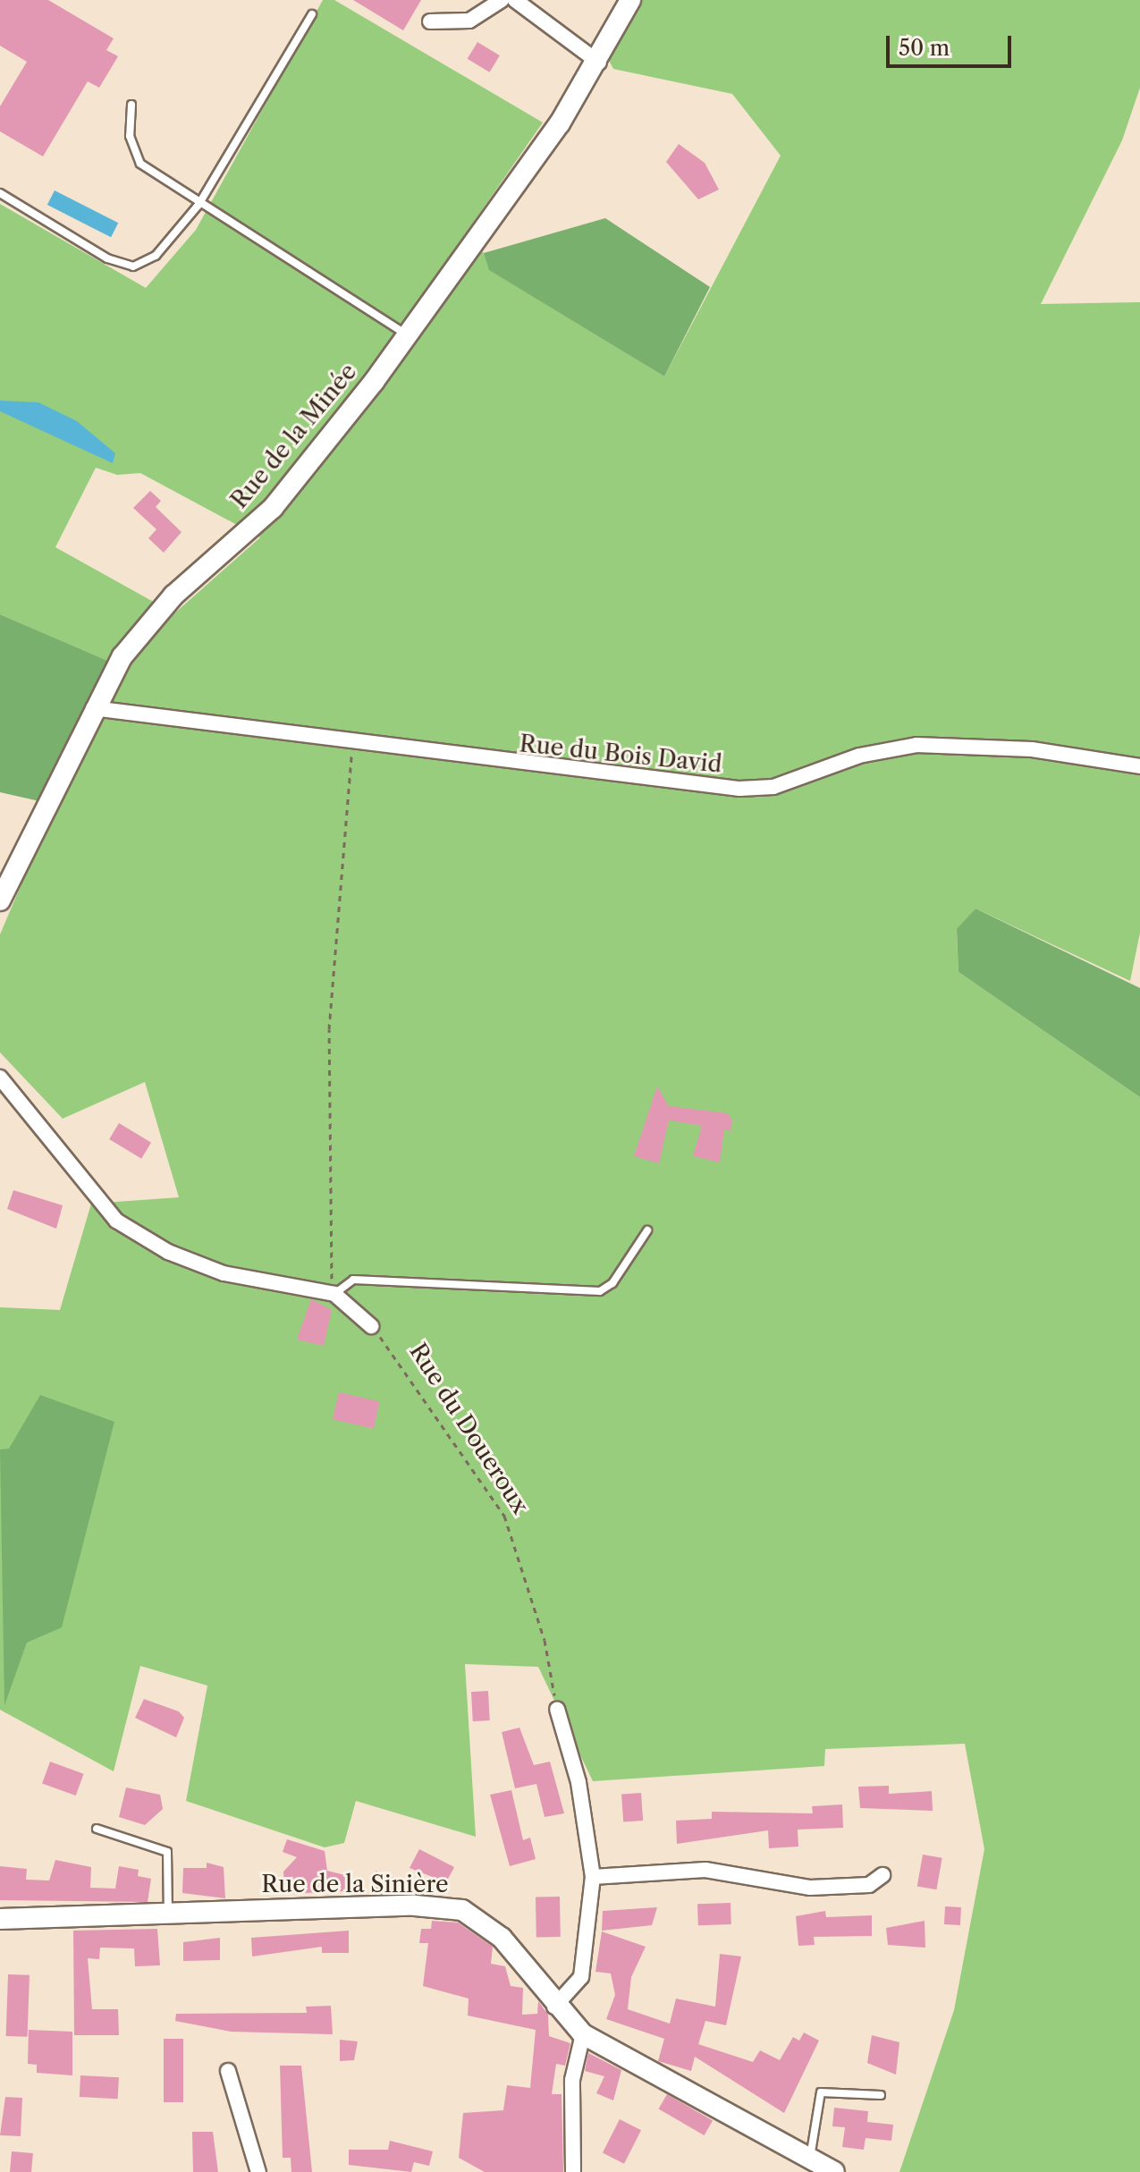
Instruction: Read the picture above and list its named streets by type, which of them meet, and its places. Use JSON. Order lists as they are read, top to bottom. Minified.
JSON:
{"streets":{"street":["Rue de la Minée","Rue du Bois David","Rue de la Sinière"],"path":["Rue du Doueroux"]},"crossings":[["Rue de la Minée","Rue du Bois David"]],"scale_bar":"50 m"}
